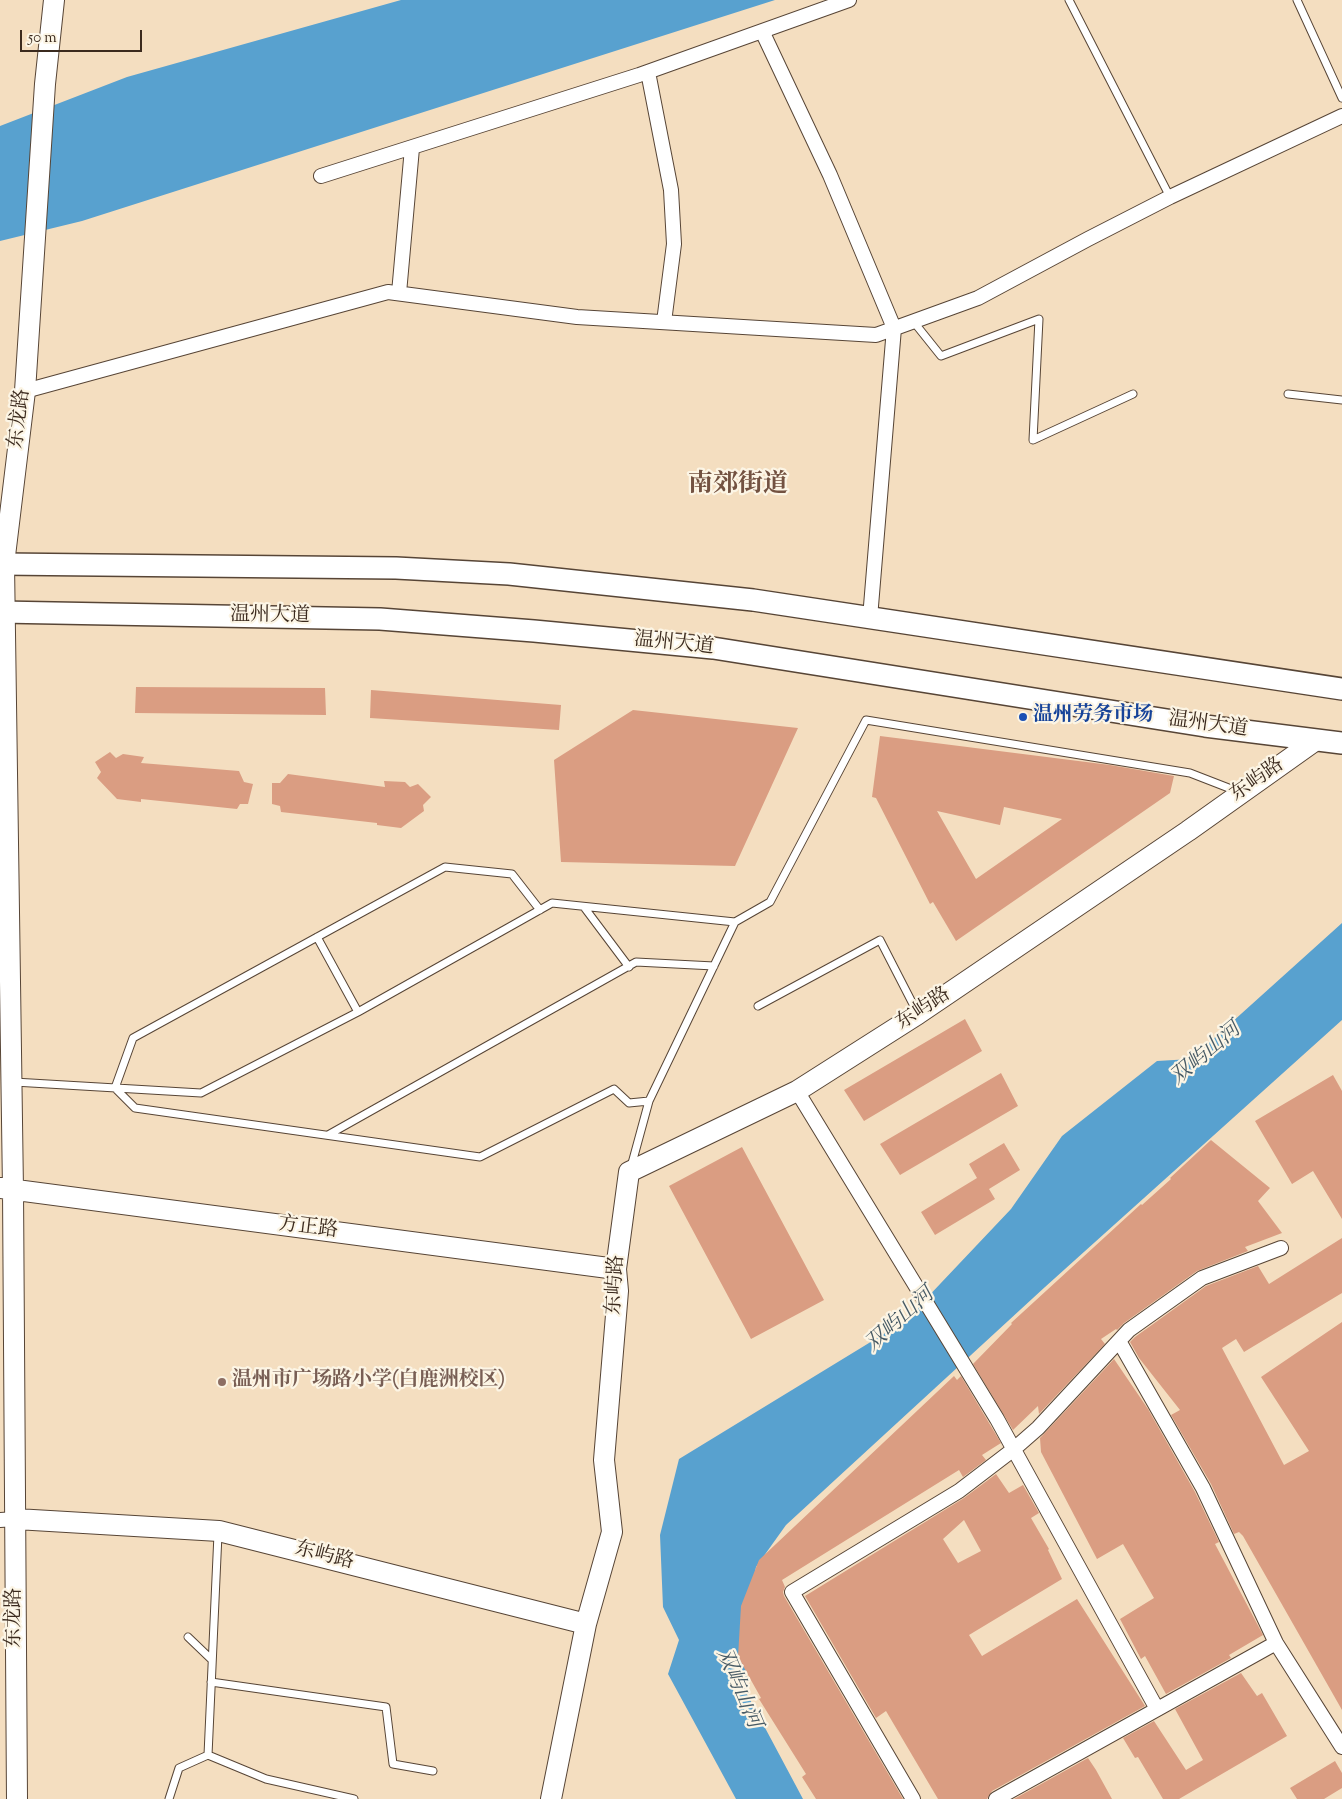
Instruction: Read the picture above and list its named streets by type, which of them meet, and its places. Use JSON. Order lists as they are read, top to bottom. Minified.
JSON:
{"streets":{"main road":["温州大道"],"street":["东龙路","东屿路","方正路"]},"crossings":[["东龙路","温州大道"],["东龙路","东屿路"],["东龙路","方正路"],["温州大道","东屿路"],["东屿路","方正路"]],"districts":["南郊街道"],"water":["双屿山河"],"places":["温州劳务市场","温州市广场路小学(白鹿洲校区)"],"scale_bar":"50 m"}
